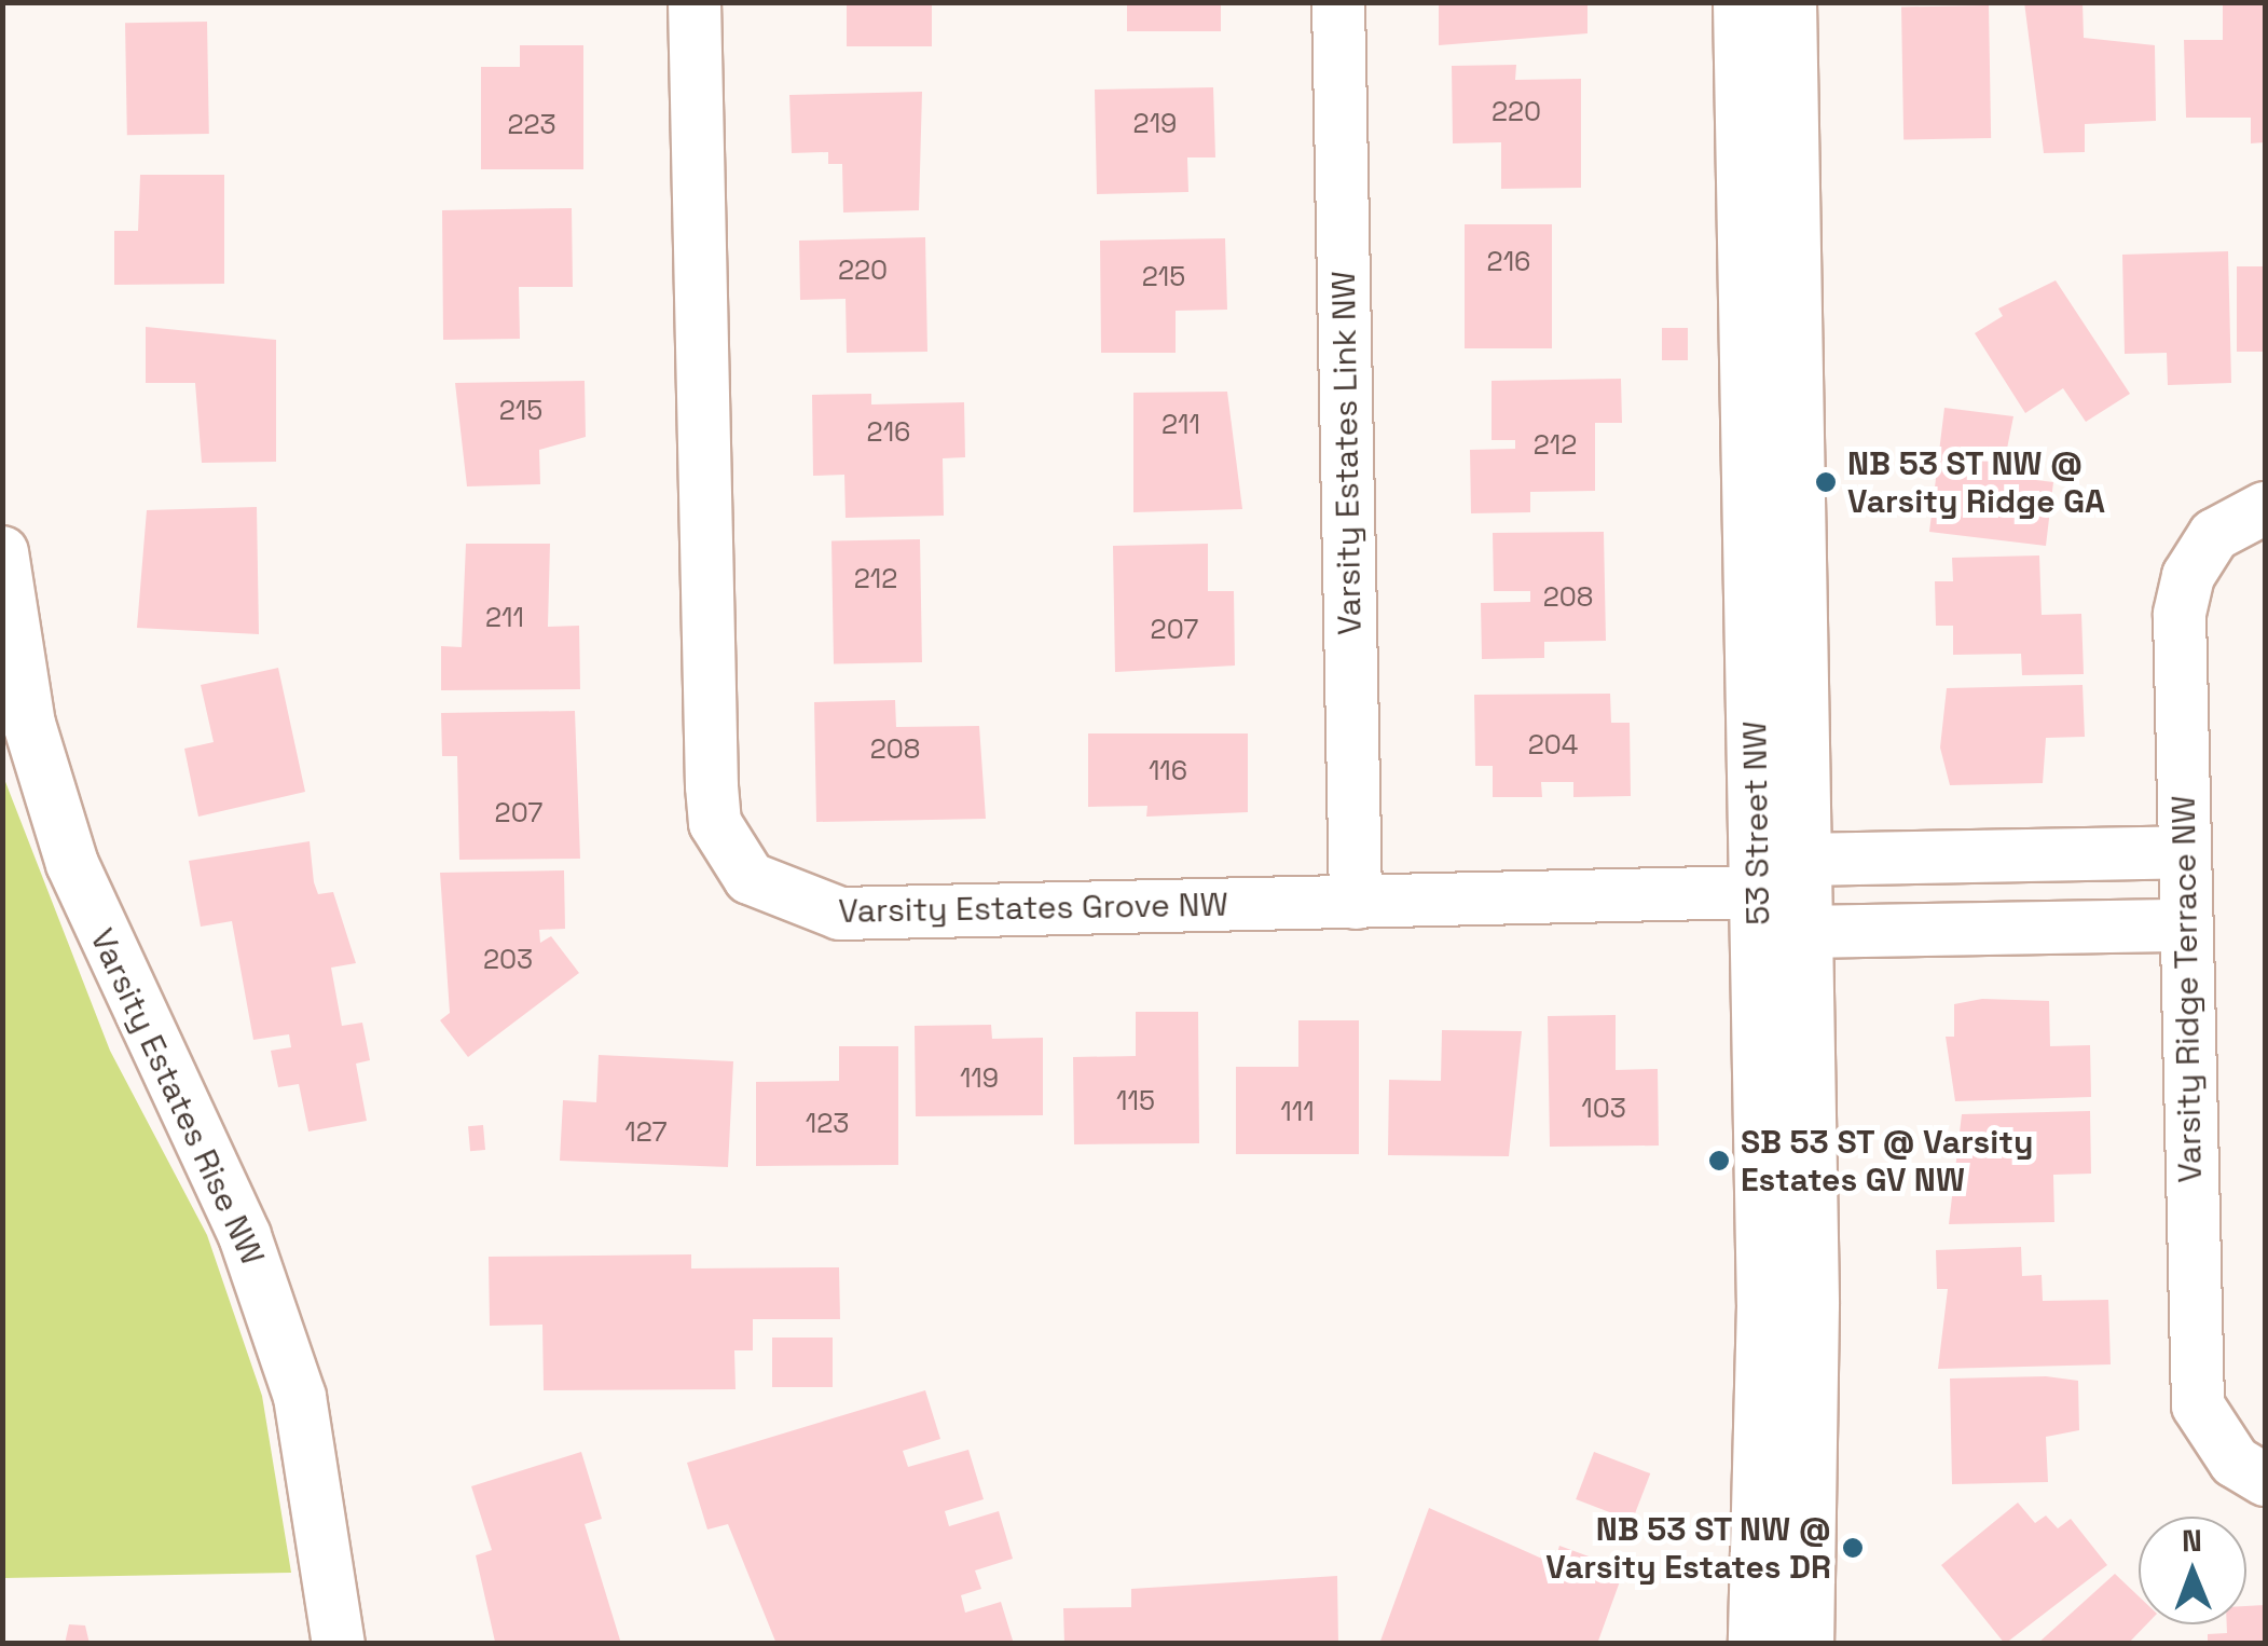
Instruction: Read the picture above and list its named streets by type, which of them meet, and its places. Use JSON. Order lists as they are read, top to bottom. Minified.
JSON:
{"streets":{"street":["Varsity Estates Link NW","53 Street NW","Varsity Estates Grove NW","Varsity Ridge Terrace NW","Varsity Estates Rise NW"]},"crossings":[["Varsity Estates Link NW","Varsity Estates Grove NW"],["53 Street NW","Varsity Estates Grove NW"],["Varsity Estates Grove NW","Varsity Ridge Terrace NW"]],"places":["NB 53 ST NW @ Varsity Ridge GA","SB 53 ST @ Varsity Estates GV NW","NB 53 ST NW @ Varsity Estates DR"],"house_numbers":["220","219","223","216","220","215","215","211","216","212","212","208","211","207","204","208","116","207","203","119","115","103","111","123","127"],"north":"top"}
